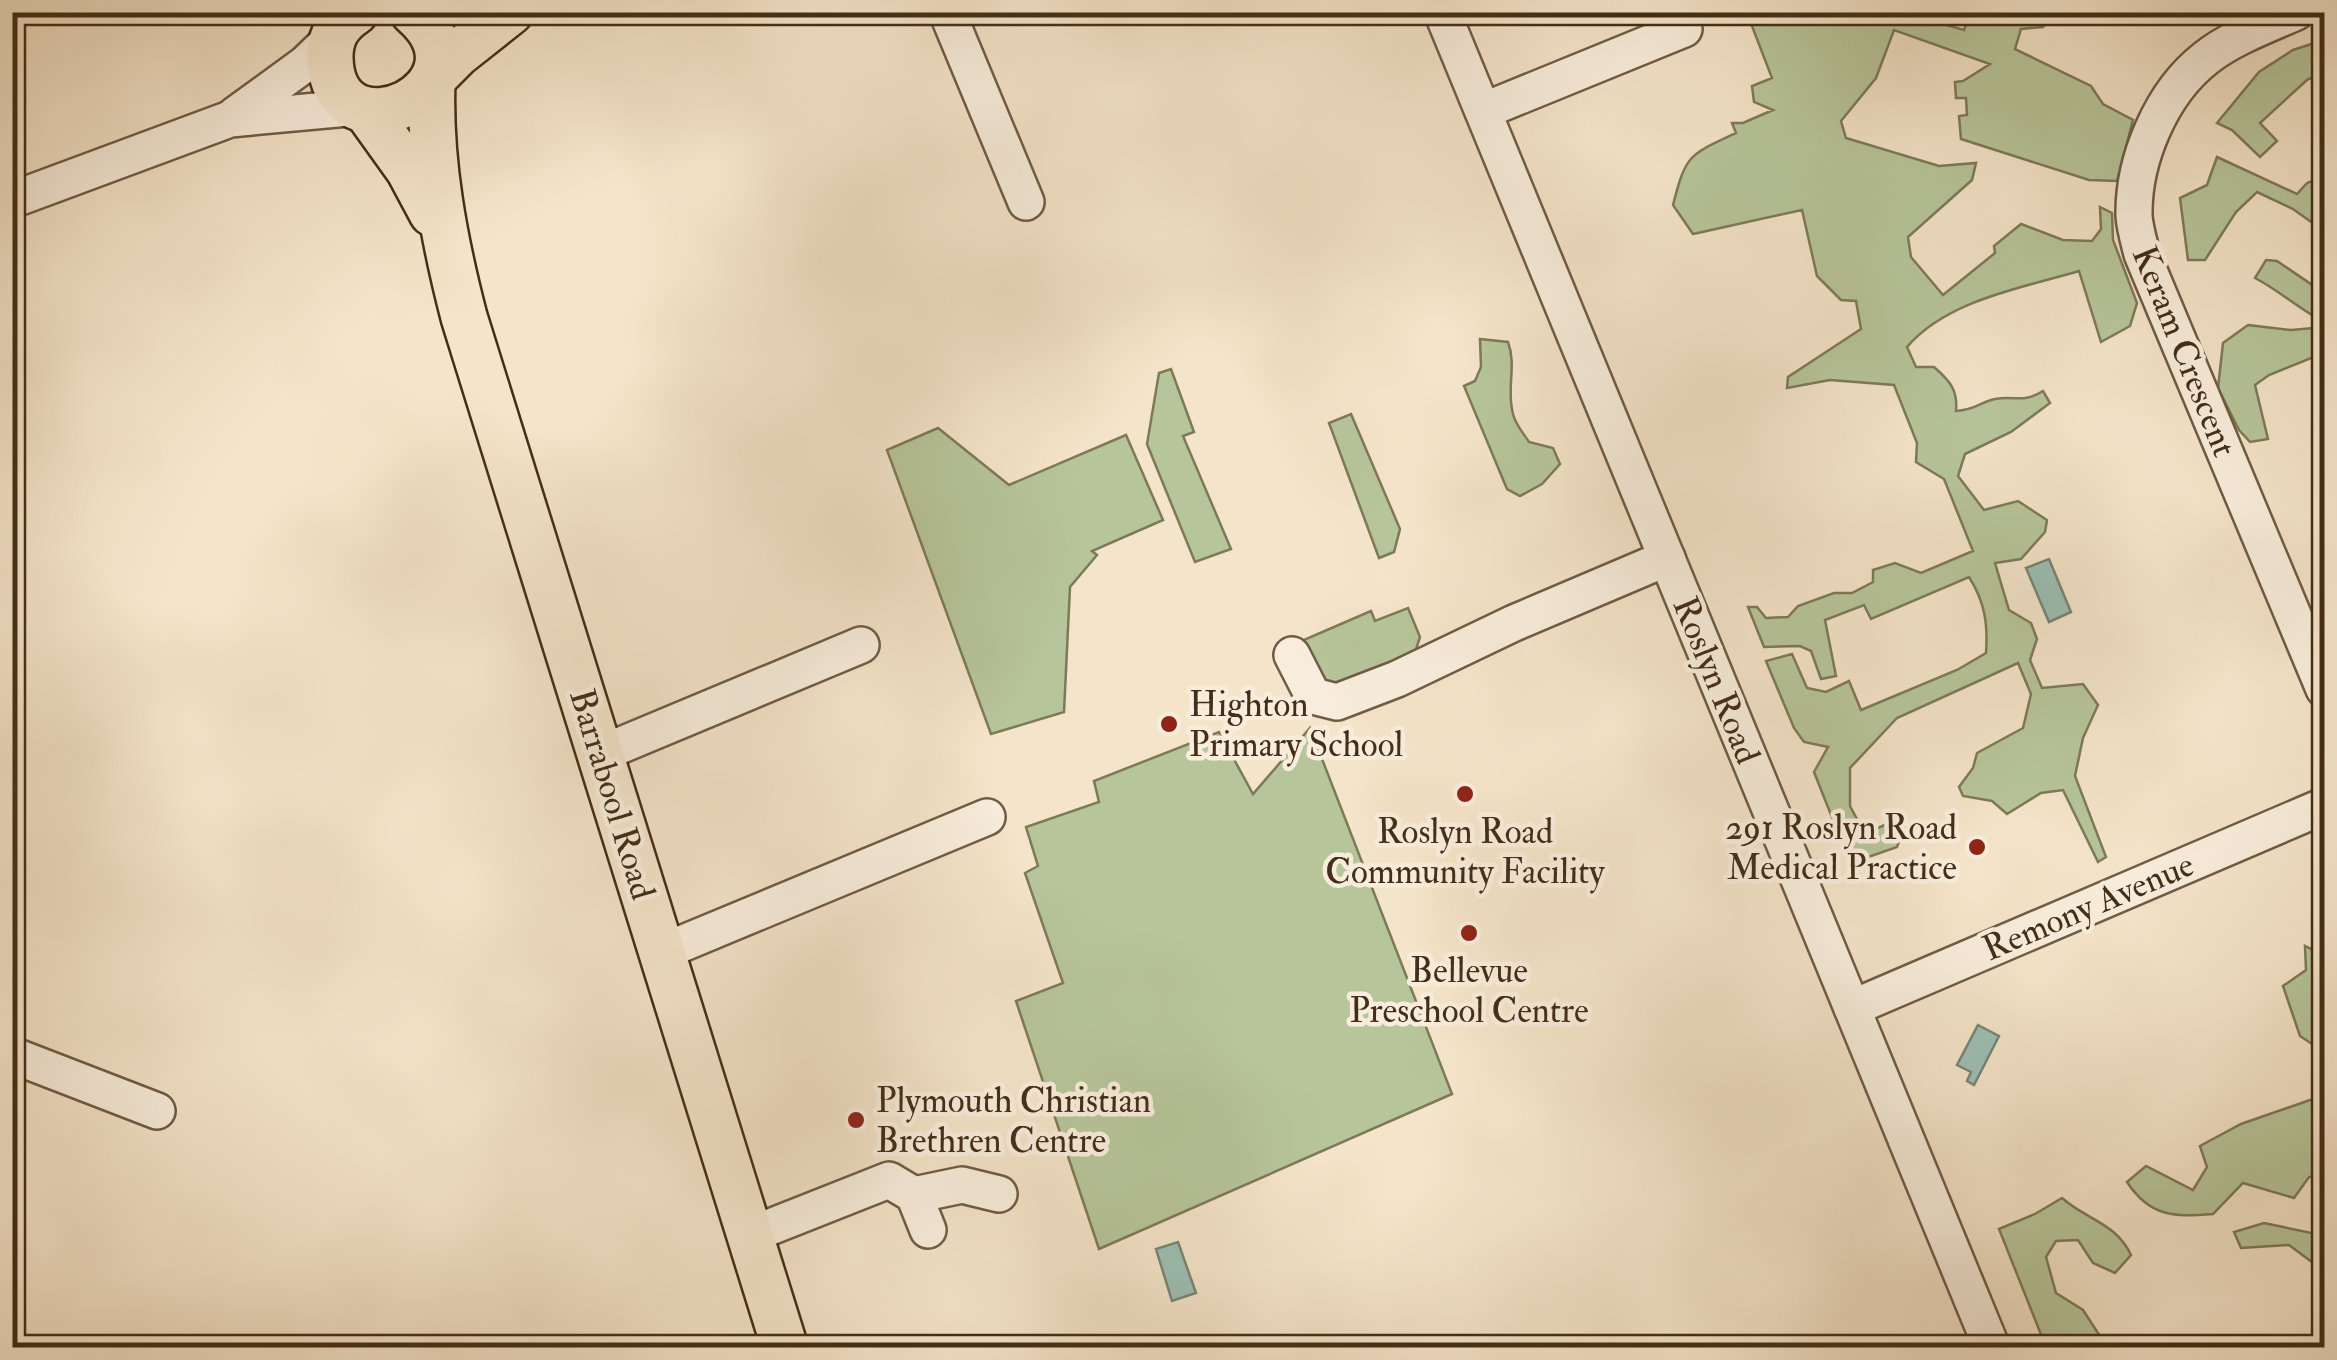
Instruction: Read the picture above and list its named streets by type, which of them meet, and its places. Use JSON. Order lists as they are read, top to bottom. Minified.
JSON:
{"streets":{"main road":["Barrabool Road"],"street":["Keram Crescent","Roslyn Road","Remony Avenue"]},"crossings":[["Roslyn Road","Remony Avenue"]],"places":["Highton Primary School","Roslyn Road Community Facility","291 Roslyn Road Medical Practice","Bellevue Preschool Centre","Plymouth Christian Brethren Centre"]}
